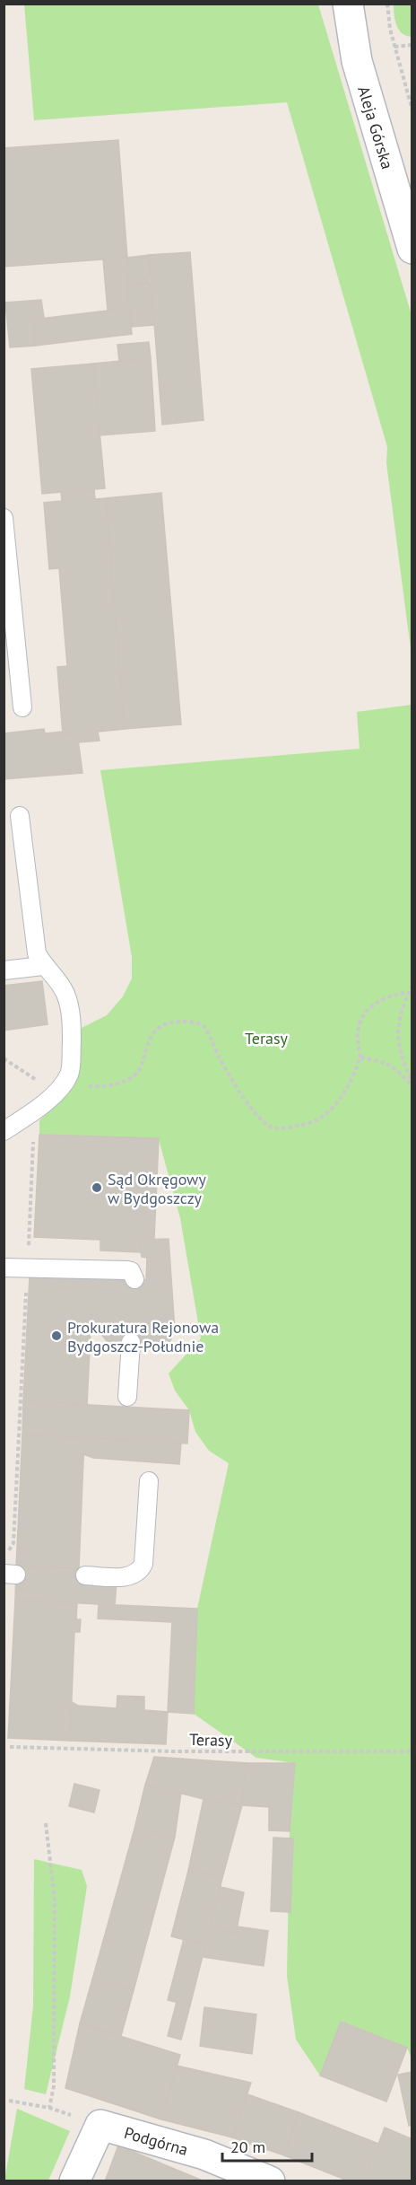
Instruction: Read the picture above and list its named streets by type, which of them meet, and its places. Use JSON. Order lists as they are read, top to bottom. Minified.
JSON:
{"streets":{"street":["Aleja Górska","Podgórna"],"path":["Terasy"]},"parks":["Terasy"],"places":["Sąd Okręgowy w Bydgoszczy","Prokuratura Rejonowa Bydgoszcz-Południe"],"scale_bar":"20 m"}
